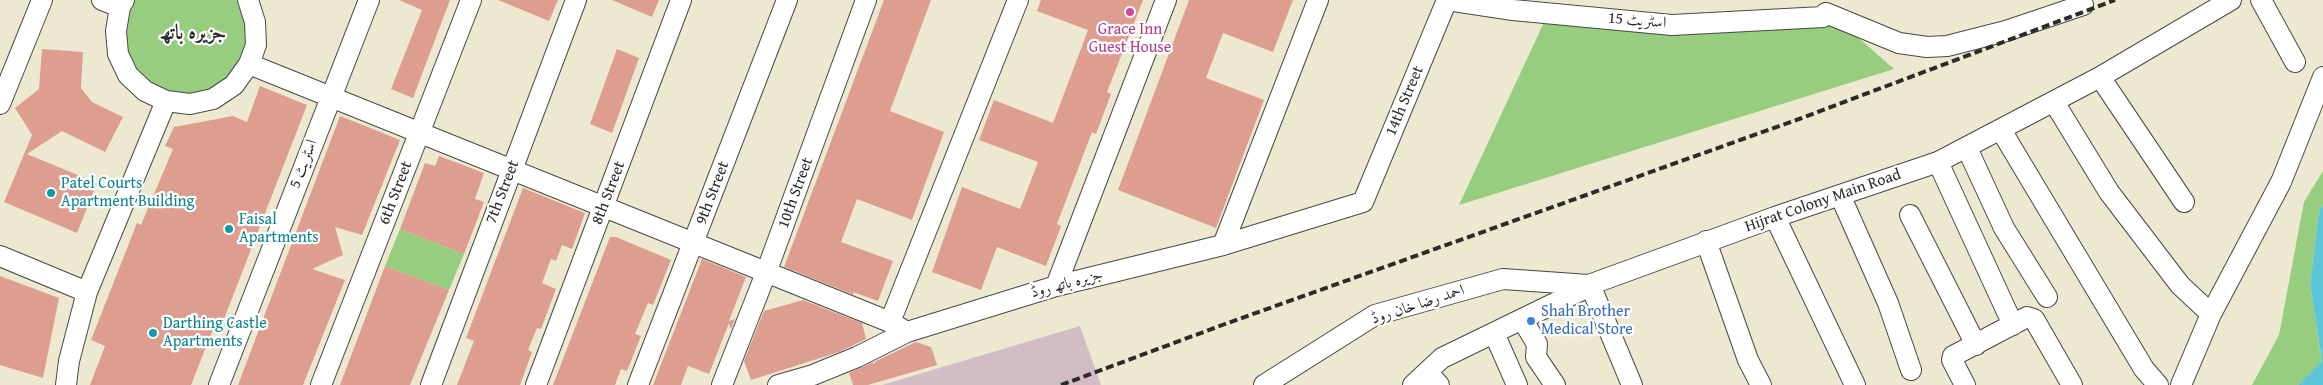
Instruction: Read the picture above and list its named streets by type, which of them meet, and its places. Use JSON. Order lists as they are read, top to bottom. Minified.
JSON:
{"streets":{"street":["اسٹریٹ 15","14th Street","اسٹریٹ 5","7th Street","6th Street","8th Street","9th Street","10th Street","Hijrat Colony Main Road","جزیرہ باتھ روڈ","احمد رضا خان روڈ"]},"crossings":[["اسٹریٹ 15","14th Street"],["14th Street","جزیرہ باتھ روڈ"],["Hijrat Colony Main Road","احمد رضا خان روڈ"]],"districts":["جزیرہ باتھ"],"places":["Grace Inn Guest House","Patel Courts Apartment Building","Faisal Apartments","Shah Brother Medical Store","Darthing Castle Apartments"]}
